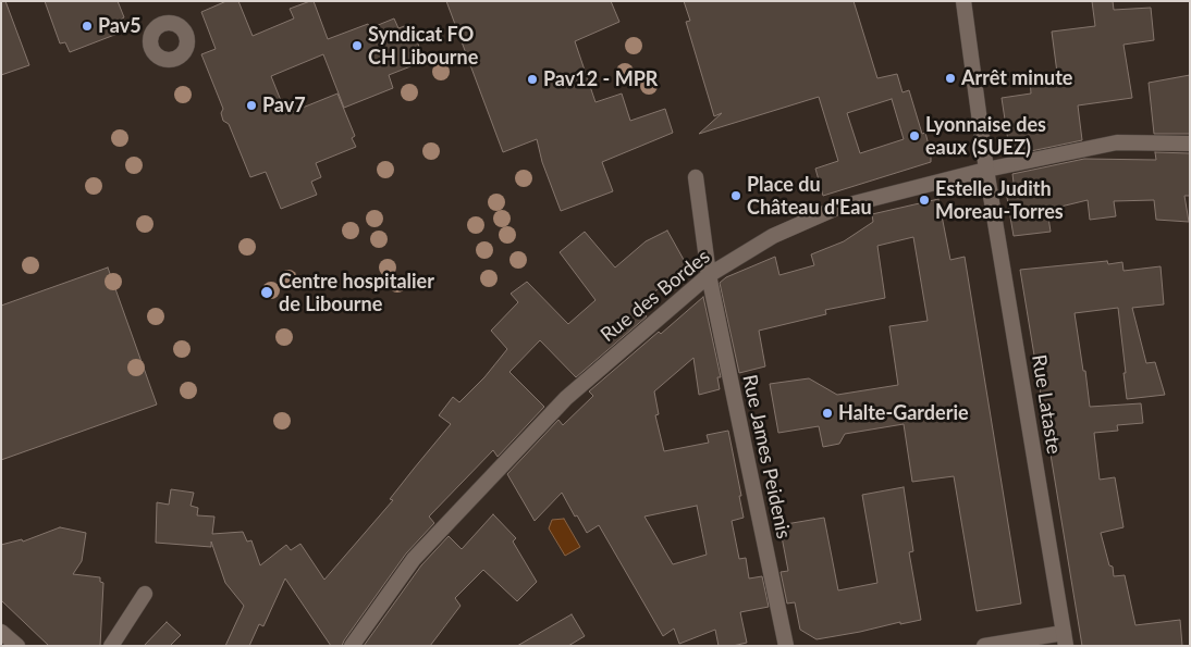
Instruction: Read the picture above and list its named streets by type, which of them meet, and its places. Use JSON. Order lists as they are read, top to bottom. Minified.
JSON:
{"streets":{"street":["Rue des Bordes","Rue Lataste","Rue James Peidenis"]},"crossings":[["Rue des Bordes","Rue Lataste"],["Rue des Bordes","Rue James Peidenis"]],"places":["Pav5","Syndicat FO CH Libourne","Arrêt minute","Pav12 - MPR","Pav7","Lyonnaise des eaux (SUEZ)","Place du Château d'Eau","Estelle Judith Moreau-Torres","Centre hospitalier de Libourne","Halte-Garderie"]}
